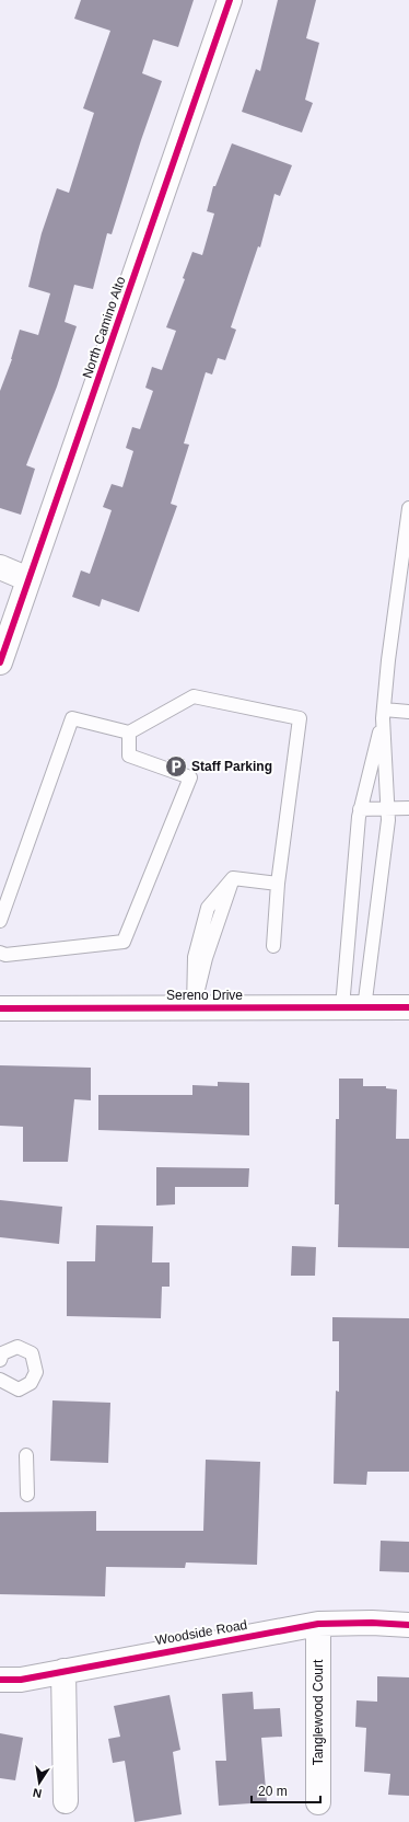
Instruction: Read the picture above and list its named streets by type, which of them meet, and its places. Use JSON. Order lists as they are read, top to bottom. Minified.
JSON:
{"streets":{"street":["North Camino Alto","Sereno Drive","Woodside Road","Tanglewood Court"]},"crossings":[["Woodside Road","Tanglewood Court"]],"places":{"parking":["Staff Parking"]},"scale_bar":"20 m","north":"bottom"}
